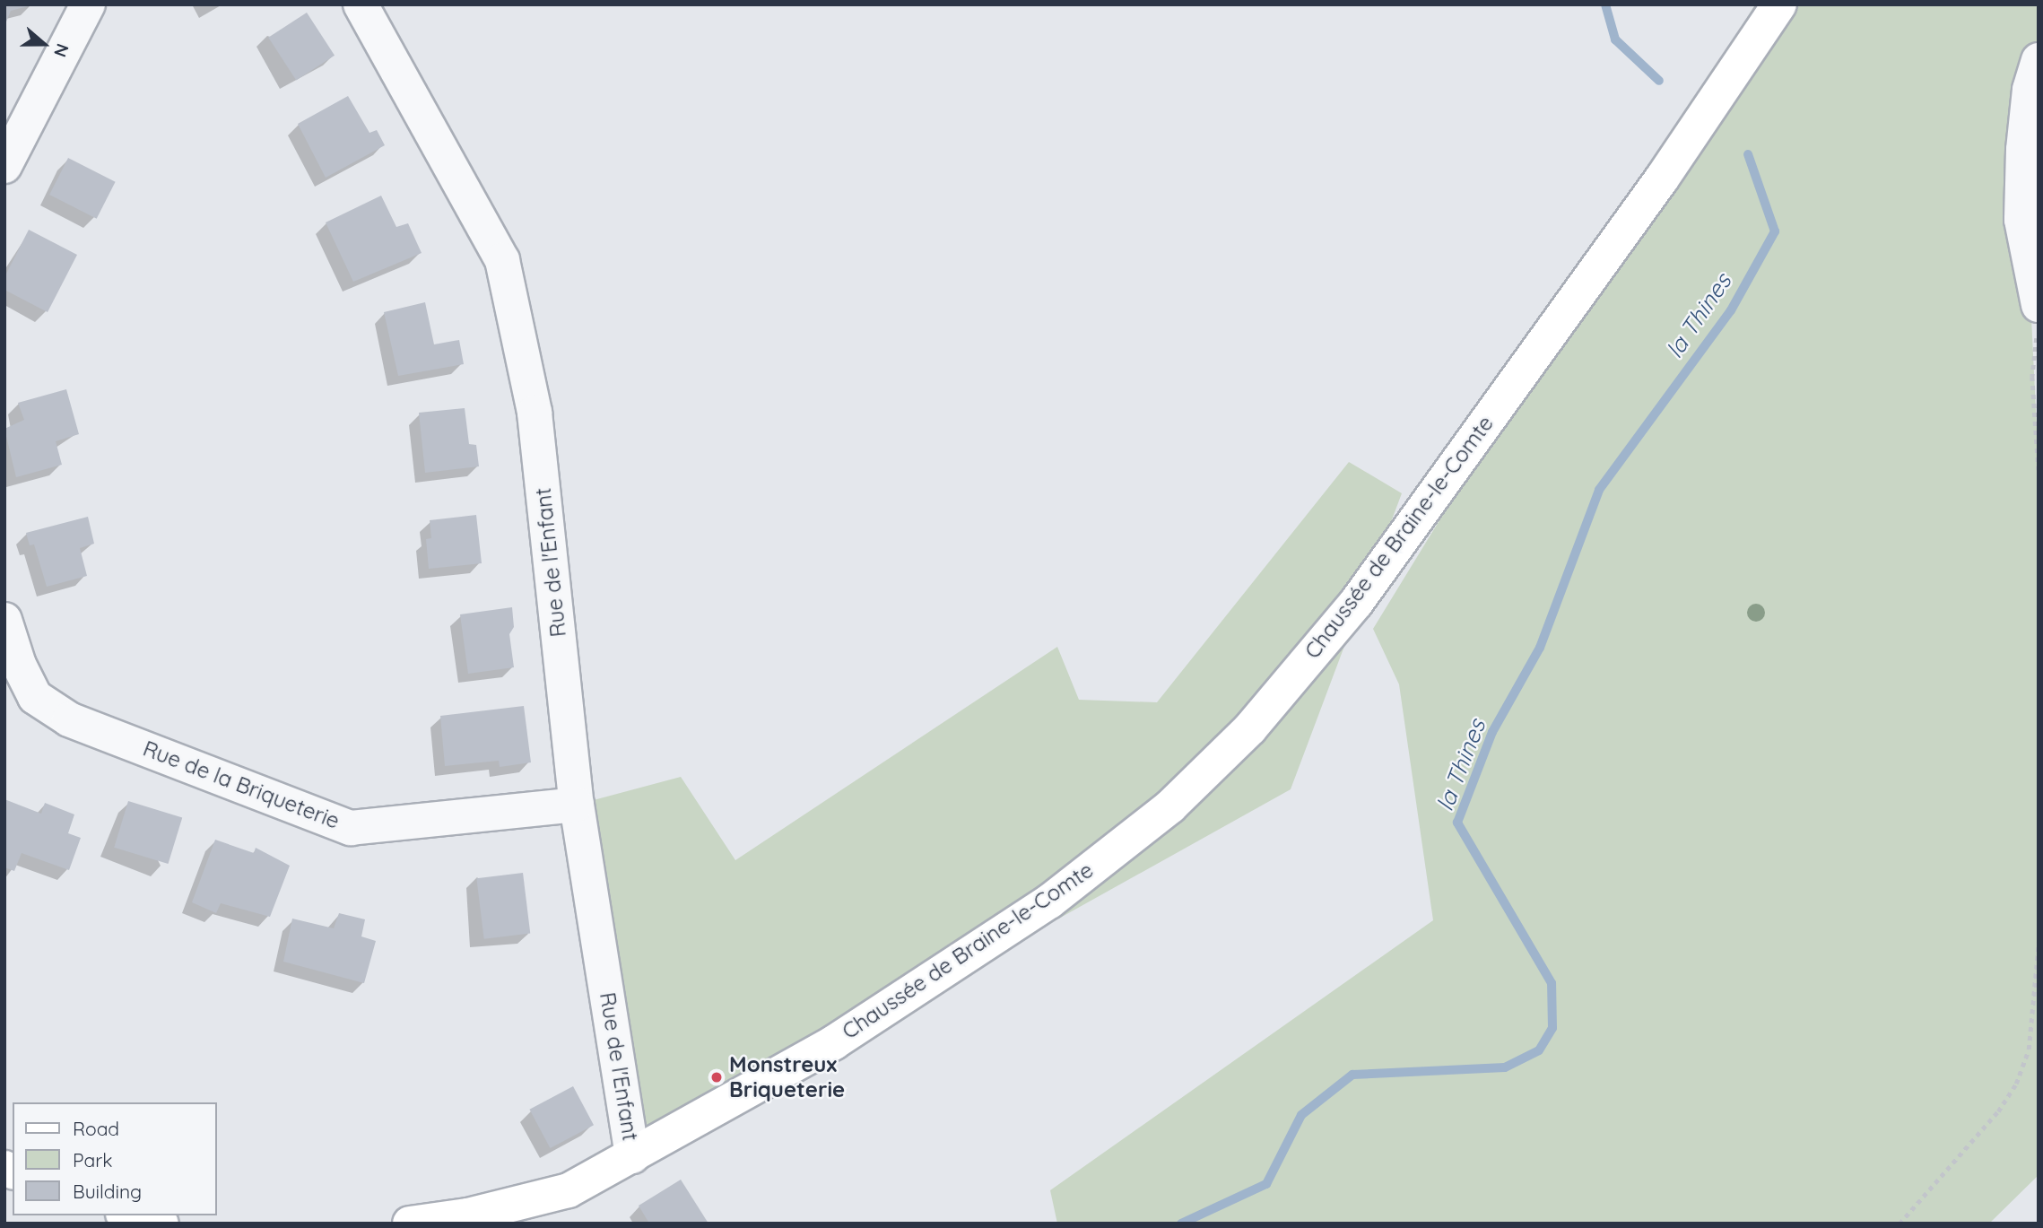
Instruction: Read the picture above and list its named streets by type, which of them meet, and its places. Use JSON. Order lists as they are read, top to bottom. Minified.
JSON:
{"streets":{"main road":["Chaussée de Braine-le-Comte"],"street":["Rue de l'Enfant","Rue de la Briqueterie"]},"crossings":[["Chaussée de Braine-le-Comte","Rue de l'Enfant"],["Rue de l'Enfant","Rue de la Briqueterie"]],"water":["la Thines"],"places":["Monstreux Briqueterie"],"legend":["Road","Park","Building"],"north":"right"}
